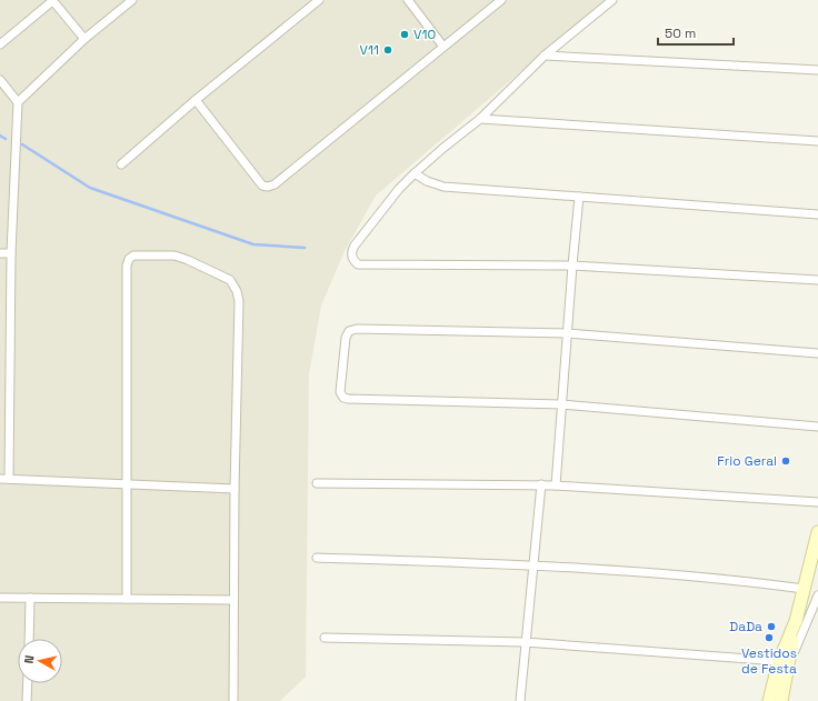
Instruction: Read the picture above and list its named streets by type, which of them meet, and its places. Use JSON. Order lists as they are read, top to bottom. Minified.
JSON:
{"places":["V10","V11","Frio Geral","DaDa","Vestidos de Festa"],"scale_bar":"50 m","north":"left"}
